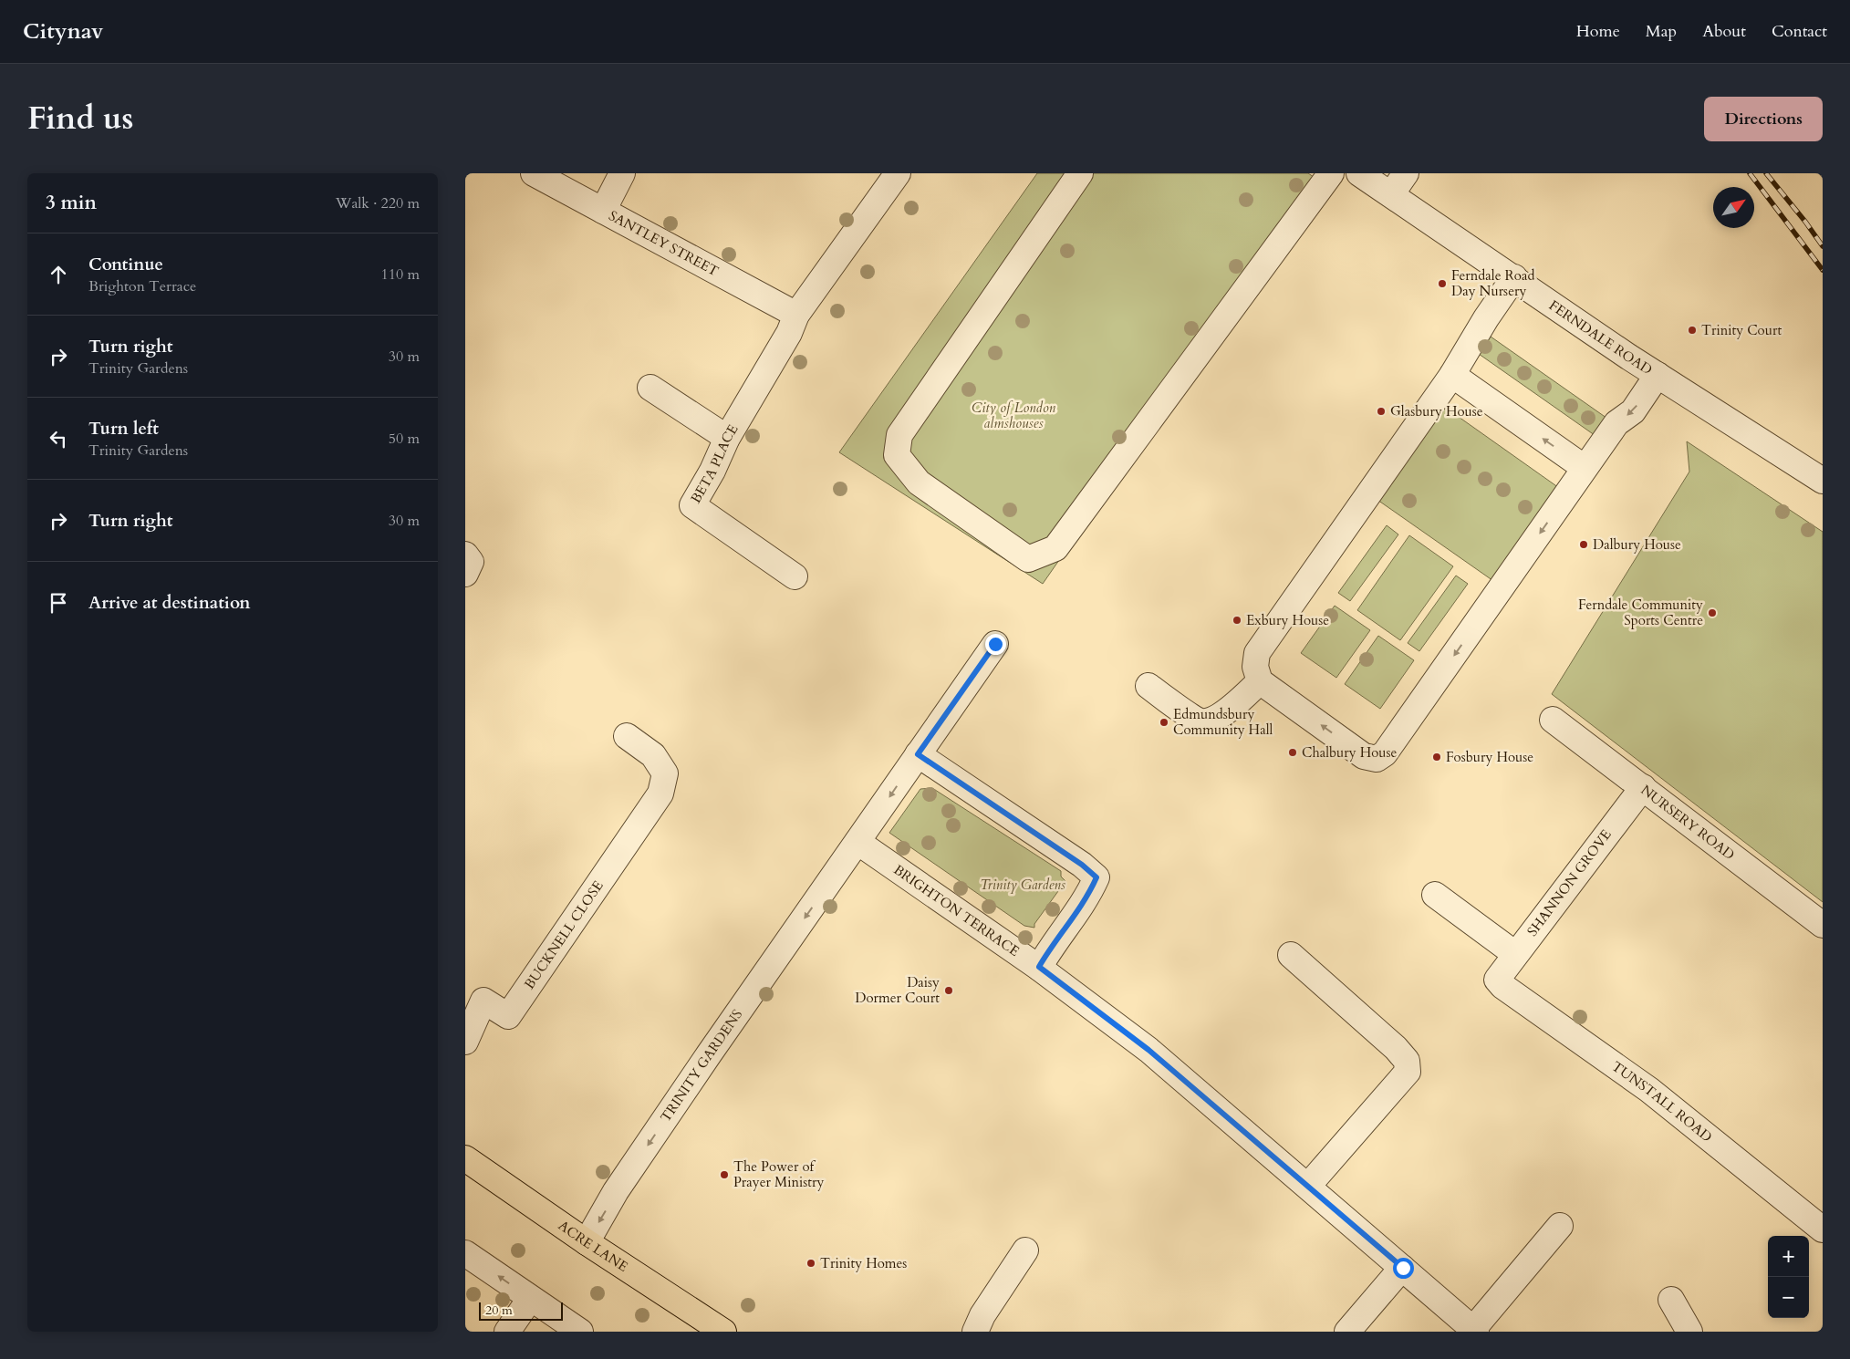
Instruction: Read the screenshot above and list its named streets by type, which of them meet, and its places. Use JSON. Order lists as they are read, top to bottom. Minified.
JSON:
{"streets":{"main road":["ACRE LANE"],"street":["SANTLEY STREET","FERNDALE ROAD","BETA PLACE","NURSERY ROAD","SHANNON GROVE","BRIGHTON TERRACE","BUCKNELL CLOSE","TRINITY GARDENS","TUNSTALL ROAD"]},"crossings":[["SANTLEY STREET","BETA PLACE"],["NURSERY ROAD","SHANNON GROVE"],["SHANNON GROVE","TUNSTALL ROAD"],["BRIGHTON TERRACE","TRINITY GARDENS"],["TRINITY GARDENS","ACRE LANE"]],"one_way":["TRINITY GARDENS"],"parks":["City of London almshouses","Trinity Gardens"],"places":["Ferndale Road Day Nursery","Trinity Court","Glasbury House","Dalbury House","Ferndale Community Sports Centre","Exbury House","Edmundsbury Community Hall","Chalbury House","Fosbury House","Daisy Dormer Court","The Power of Prayer Ministry","Trinity Homes"],"scale_bar":"20 m","north":"top right","page":{"header":"Citynav","nav":["Home","Map","About","Contact"],"title":"Find us","buttons":"Directions","heading":["3 min","Walk · 220 m"],"list":[["Continue","Brighton Terrace","110 m"],["Turn right","Trinity Gardens","30 m"],["Turn left","Trinity Gardens","50 m"],["Turn right","30 m"],"Arrive at destination"],"map_buttons":["+","−"],"scale":"20 m"}}
